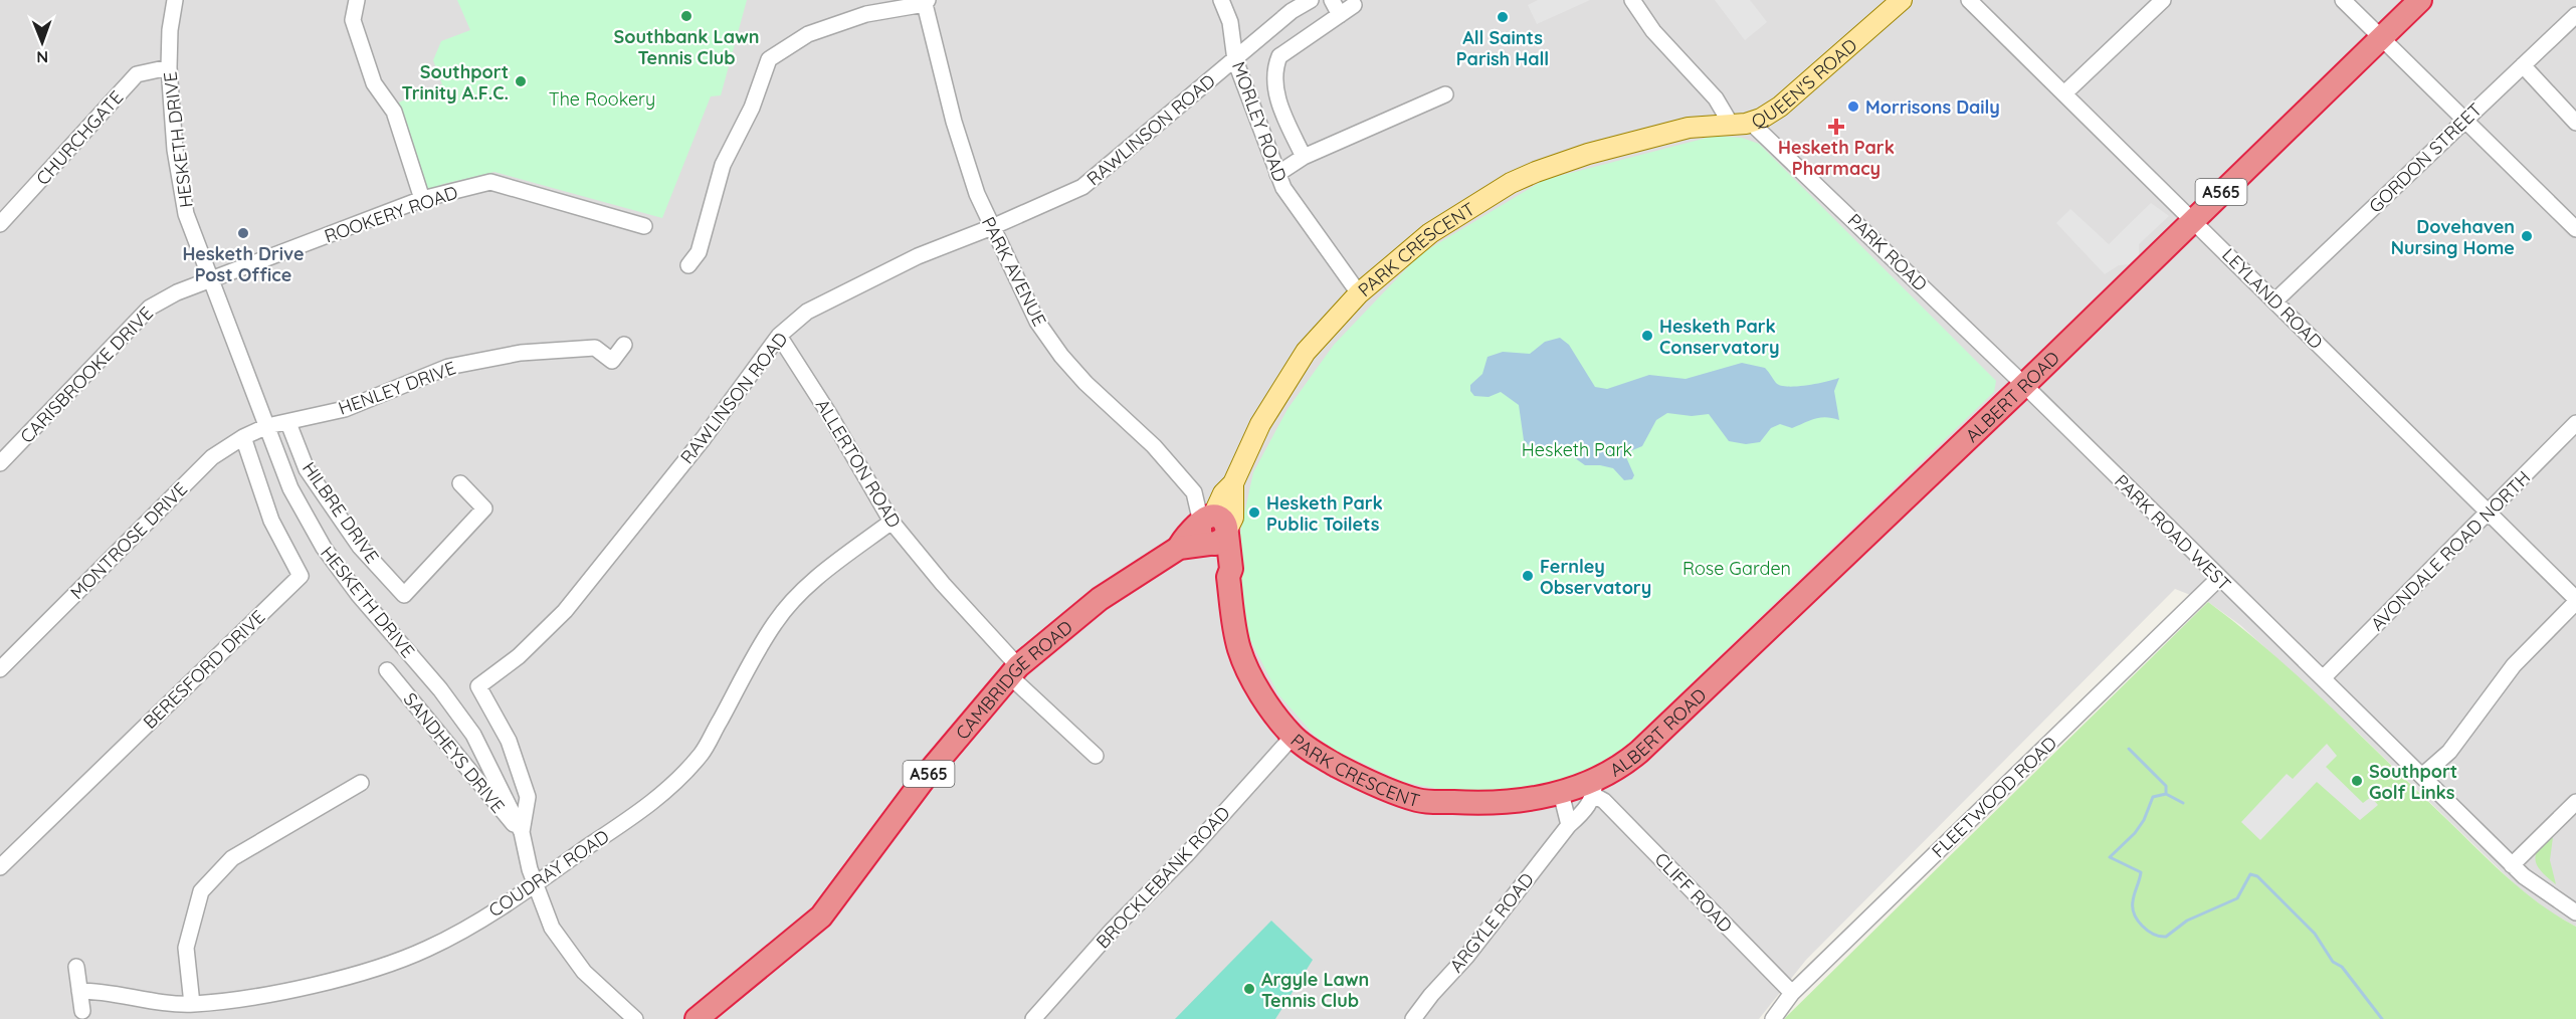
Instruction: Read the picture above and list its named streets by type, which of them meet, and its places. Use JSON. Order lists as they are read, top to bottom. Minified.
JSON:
{"streets":{"highway":["A565","PARK CRESCENT","ALBERT ROAD","CAMBRIDGE ROAD"],"main road":["QUEEN'S ROAD"],"street":["MORLEY ROAD","RAWLINSON ROAD","CHURCHGATE","HESKETH DRIVE","GORDON STREET","ROOKERY ROAD","PARK ROAD","PARK AVENUE","LEYLAND ROAD","CARISBROOKE DRIVE","HENLEY DRIVE","ALLERTON ROAD","HILBRE DRIVE","PARK ROAD WEST","MONTROSE DRIVE","AVONDALE ROAD NORTH","BERESFORD DRIVE","SANDHEYS DRIVE","FLEETWOOD ROAD","COUDRAY ROAD","BROCKLEBANK ROAD","CLIFF ROAD","ARGYLE ROAD"]},"crossings":[["QUEEN'S ROAD","PARK CRESCENT"],["QUEEN'S ROAD","PARK ROAD"],["MORLEY ROAD","RAWLINSON ROAD"],["MORLEY ROAD","PARK CRESCENT"],["RAWLINSON ROAD","HESKETH DRIVE"],["RAWLINSON ROAD","PARK AVENUE"],["RAWLINSON ROAD","ALLERTON ROAD"],["RAWLINSON ROAD","SANDHEYS DRIVE"],["CHURCHGATE","HESKETH DRIVE"],["HESKETH DRIVE","ROOKERY ROAD"],["HESKETH DRIVE","CARISBROOKE DRIVE"],["HESKETH DRIVE","HENLEY DRIVE"],["HESKETH DRIVE","MONTROSE DRIVE"],["HESKETH DRIVE","SANDHEYS DRIVE"],["HESKETH DRIVE","COUDRAY ROAD"],["GORDON STREET","LEYLAND ROAD"],["ROOKERY ROAD","CARISBROOKE DRIVE"],["PARK CRESCENT","PARK AVENUE"],["PARK CRESCENT","ALBERT ROAD"],["PARK CRESCENT","CAMBRIDGE ROAD"],["PARK CRESCENT","BROCKLEBANK ROAD"],["PARK CRESCENT","CLIFF ROAD"],["PARK CRESCENT","ARGYLE ROAD"],["PARK ROAD","ALBERT ROAD"],["PARK ROAD","PARK ROAD WEST"],["PARK AVENUE","CAMBRIDGE ROAD"],["LEYLAND ROAD","ALBERT ROAD"],["LEYLAND ROAD","AVONDALE ROAD NORTH"],["HENLEY DRIVE","HILBRE DRIVE"],["HENLEY DRIVE","MONTROSE DRIVE"],["ALBERT ROAD","PARK ROAD WEST"],["ALBERT ROAD","CLIFF ROAD"],["ALBERT ROAD","ARGYLE ROAD"],["ALLERTON ROAD","CAMBRIDGE ROAD"],["ALLERTON ROAD","COUDRAY ROAD"],["PARK ROAD WEST","AVONDALE ROAD NORTH"],["PARK ROAD WEST","FLEETWOOD ROAD"],["MONTROSE DRIVE","BERESFORD DRIVE"],["FLEETWOOD ROAD","CLIFF ROAD"],["CLIFF ROAD","ARGYLE ROAD"]],"parks":["The Rookery","Hesketh Park","Rose Garden"],"places":{"other":["Southbank Lawn Tennis Club","All Saints Parish Hall","Southport Trinity A.F.C.","Morrisons Daily","Hesketh Drive Post Office","Dovehaven Nursing Home","Hesketh Park Conservatory","Hesketh Park Public Toilets","Fernley Observatory","Southport Golf Links","Argyle Lawn Tennis Club"],"health":["Hesketh Park Pharmacy"]},"north":"bottom"}
